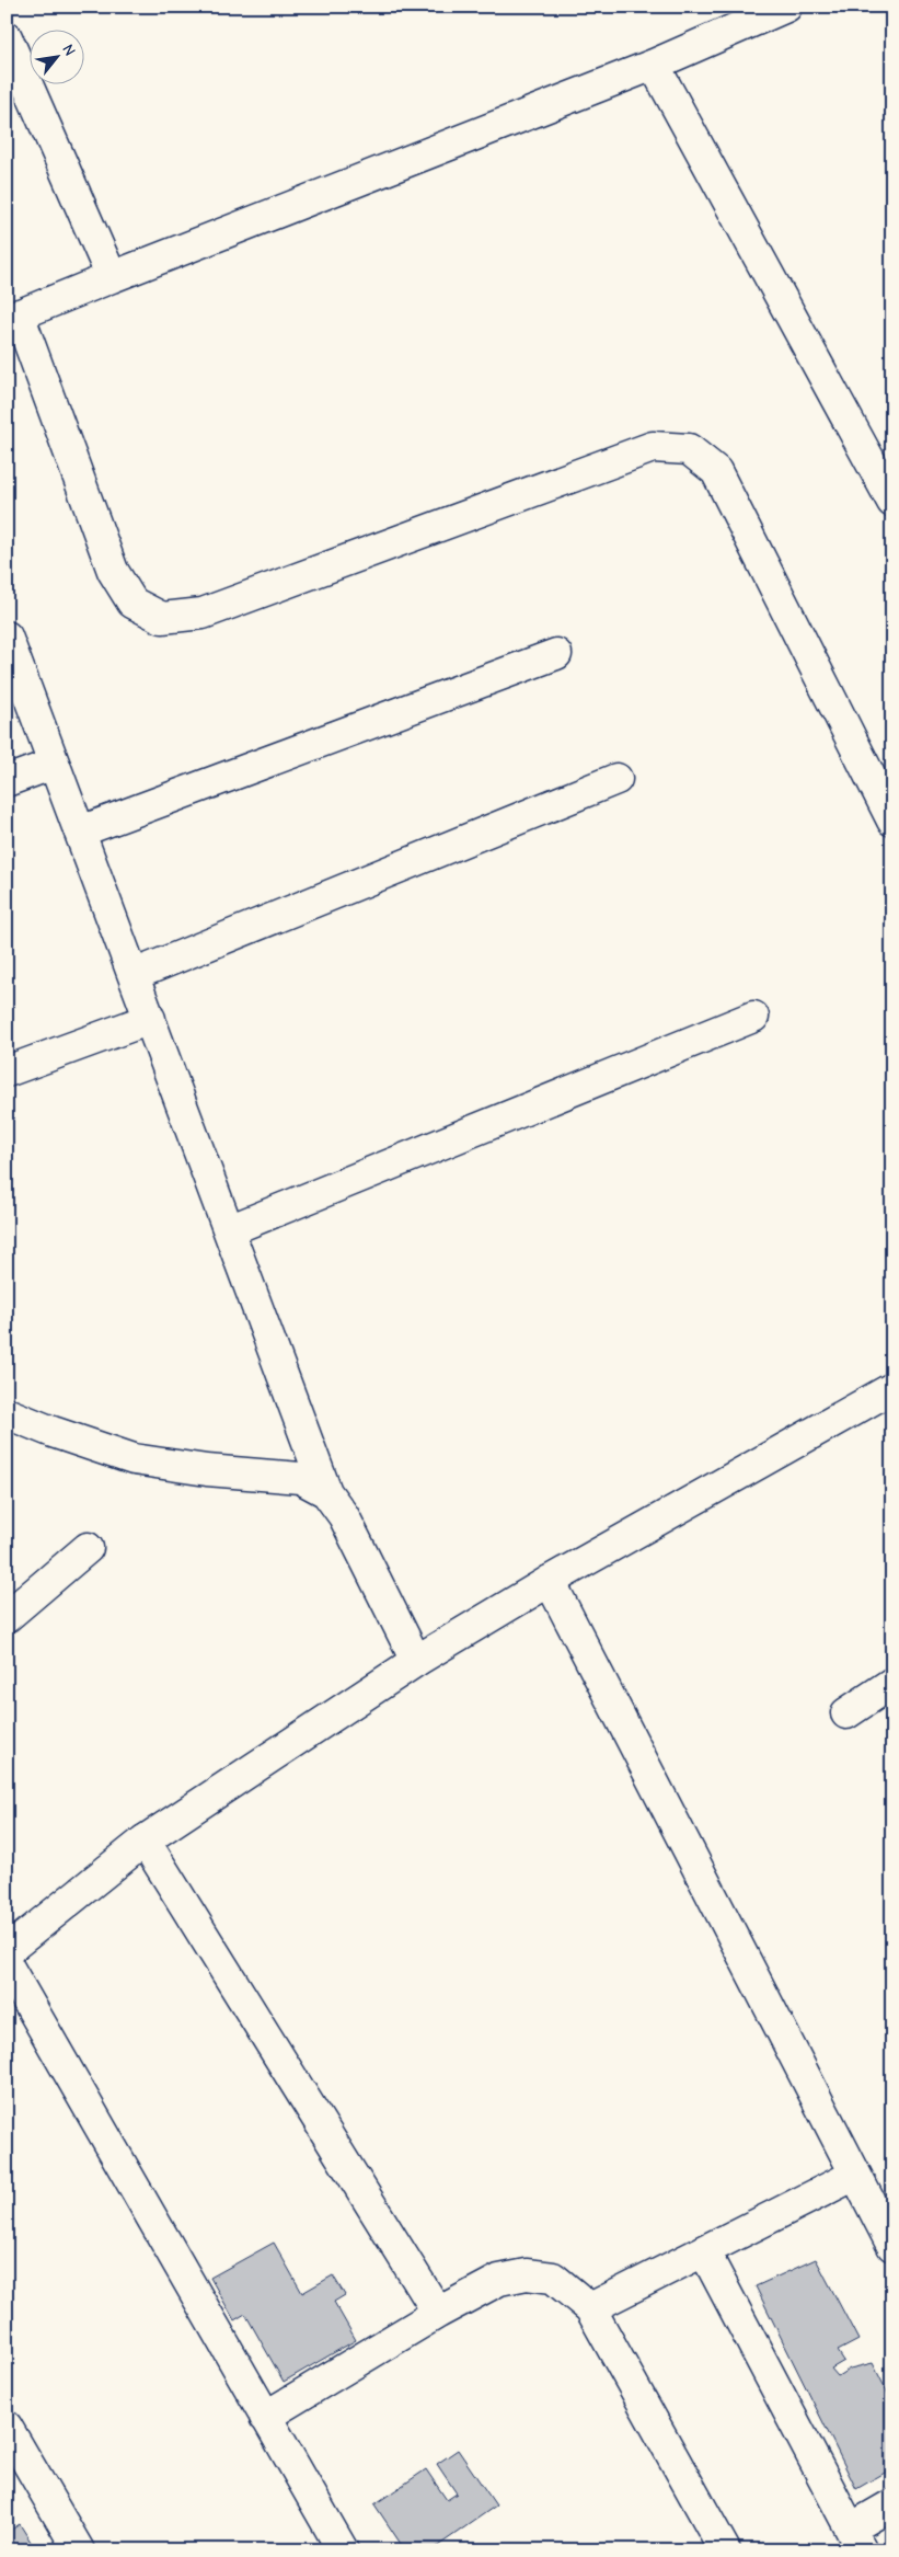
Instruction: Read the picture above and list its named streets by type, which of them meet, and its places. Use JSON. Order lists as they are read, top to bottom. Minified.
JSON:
{"north":"top right"}
